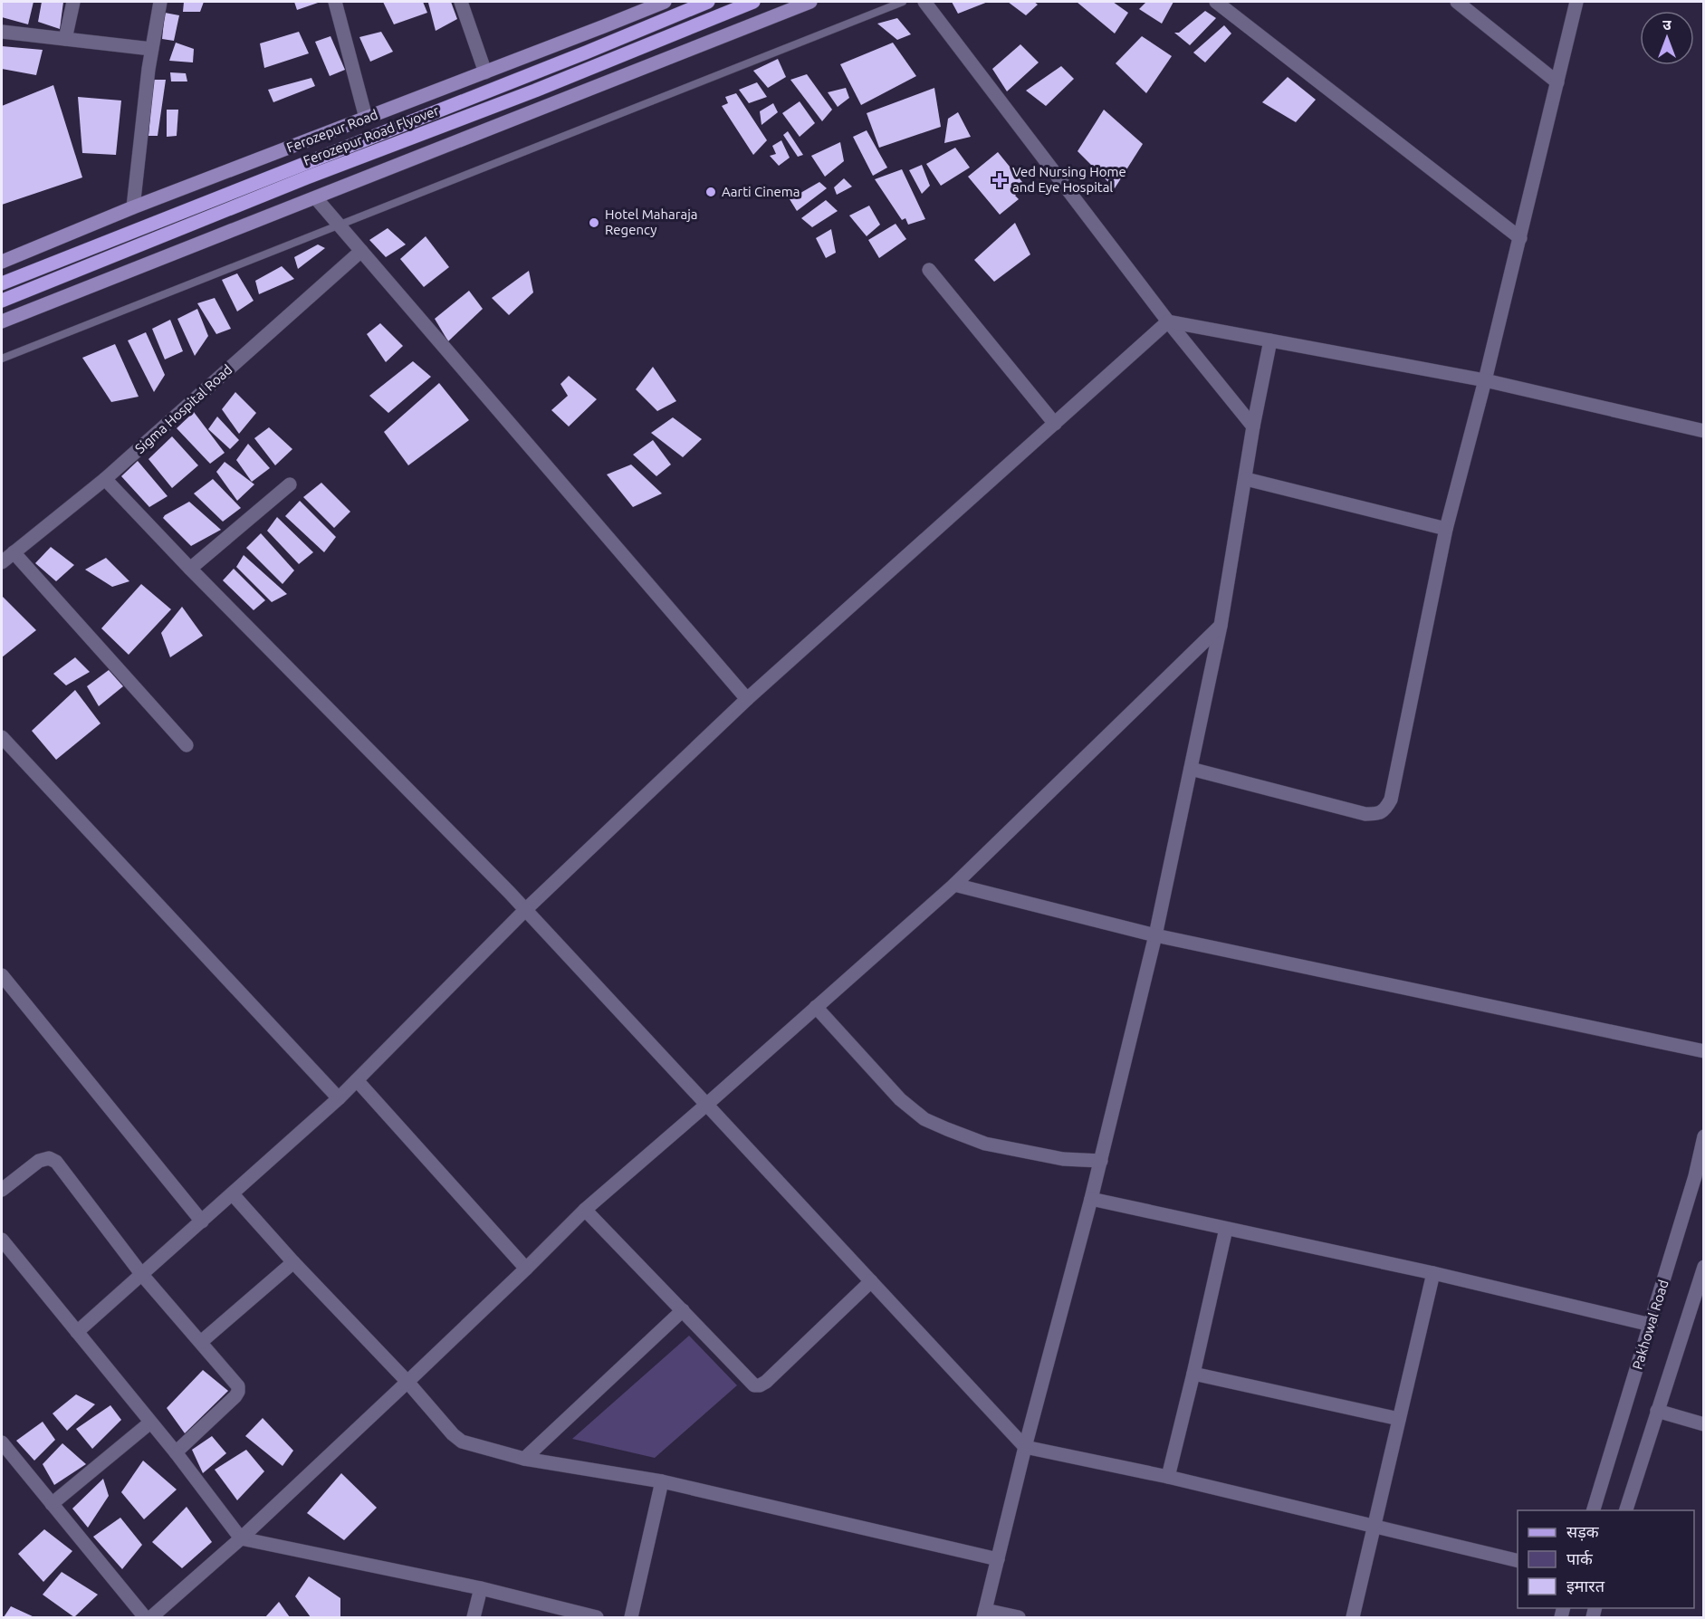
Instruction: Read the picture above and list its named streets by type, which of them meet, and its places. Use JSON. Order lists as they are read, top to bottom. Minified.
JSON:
{"streets":{"main road":["Ferozepur Road","Ferozepur Road Flyover"],"street":["Sigma Hospital Road","Pakhowal Road"]},"places":{"health":["Ved Nursing Home and Eye Hospital"],"other":["Aarti Cinema","Hotel Maharaja Regency"]},"legend":["सड़क","पार्क","इमारत"],"north":"top"}
